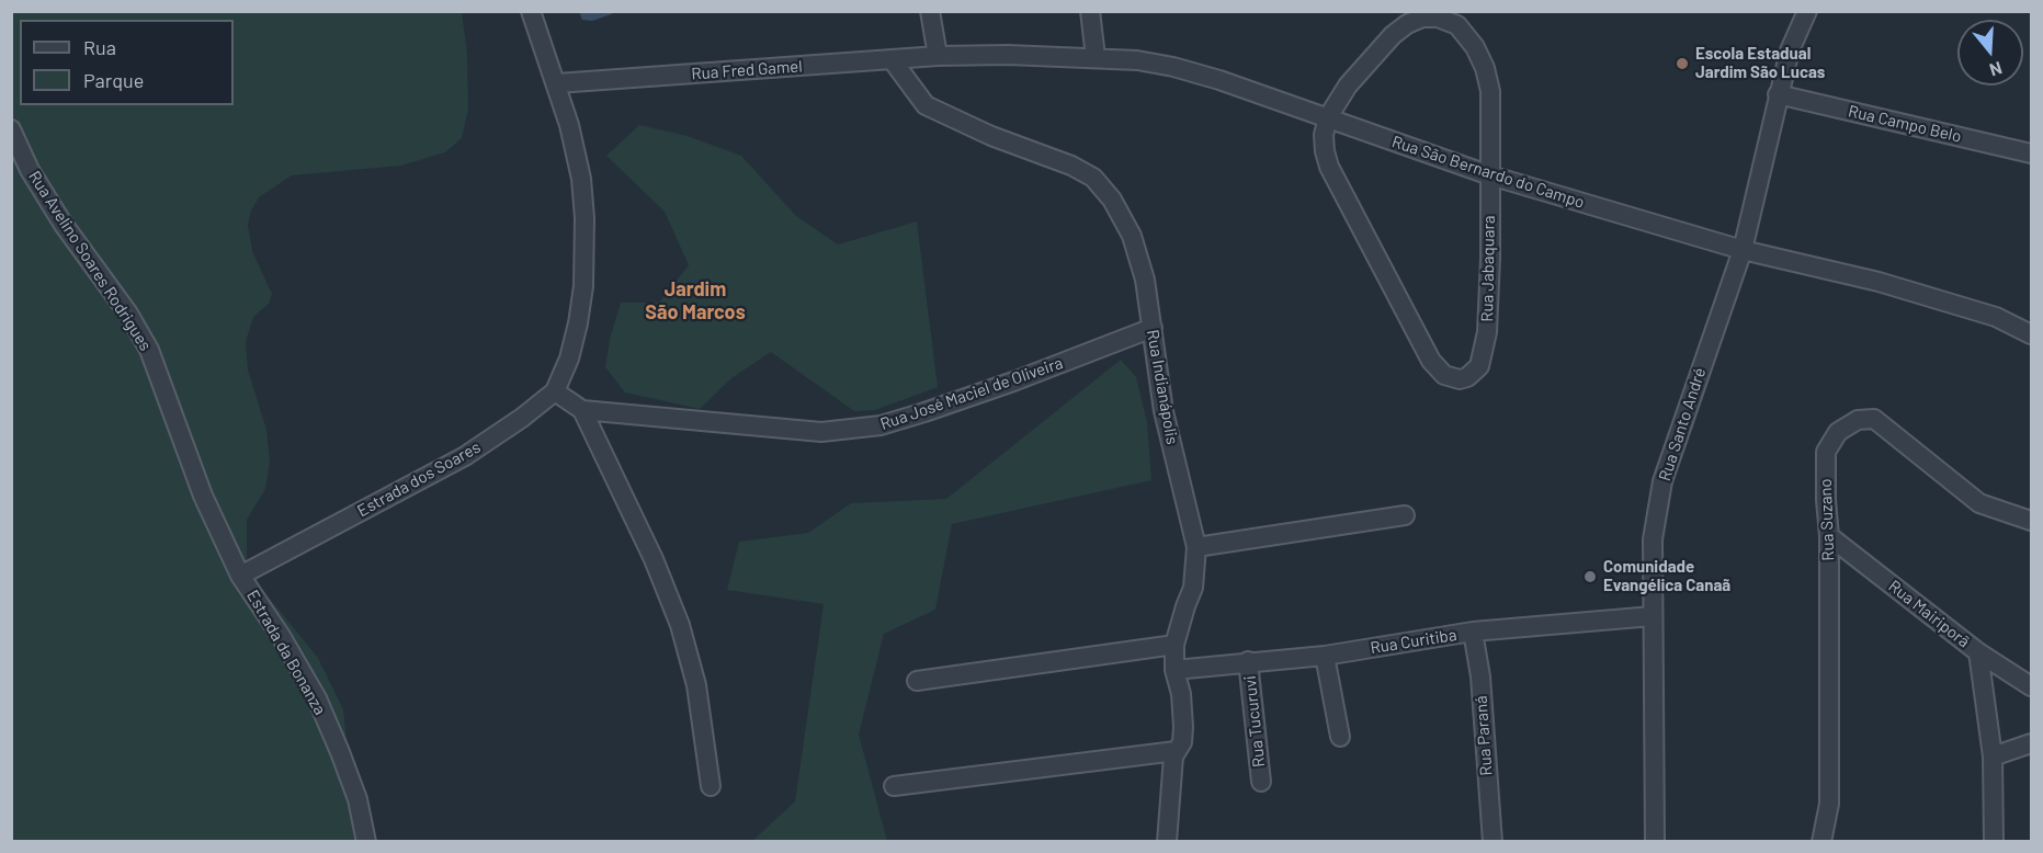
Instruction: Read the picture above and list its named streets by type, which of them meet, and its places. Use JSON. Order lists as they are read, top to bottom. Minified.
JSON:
{"streets":{"street":["Rua Fred Gamel","Rua Campo Belo","Rua São Bernardo do Campo","Rua Avelino Soares Rodrigues","Rua Jabaquara","Rua Indianápolis","Rua José Maciel de Oliveira","Rua Santo André","Estrada dos Soares","Rua Suzano","Rua Mairiporã","Rua Curitiba","Estrada da Bonanza","Rua Tucuruvi","Rua Paraná"]},"crossings":[["Rua Fred Gamel","Rua São Bernardo do Campo"],["Rua Fred Gamel","Rua Indianápolis"],["Rua Fred Gamel","Estrada dos Soares"],["Rua Campo Belo","Rua Santo André"],["Rua São Bernardo do Campo","Rua Jabaquara"],["Rua São Bernardo do Campo","Rua Santo André"],["Rua Avelino Soares Rodrigues","Estrada dos Soares"],["Rua Avelino Soares Rodrigues","Estrada da Bonanza"],["Rua Indianápolis","Rua José Maciel de Oliveira"],["Rua Indianápolis","Rua Curitiba"],["Rua José Maciel de Oliveira","Estrada dos Soares"],["Rua Santo André","Rua Curitiba"],["Estrada dos Soares","Estrada da Bonanza"],["Rua Suzano","Rua Mairiporã"],["Rua Curitiba","Rua Tucuruvi"],["Rua Curitiba","Rua Paraná"]],"districts":["Jardim São Marcos"],"places":["Escola Estadual Jardim São Lucas","Comunidade Evangélica Canaã"],"legend":["Rua","Parque"],"north":"bottom"}
